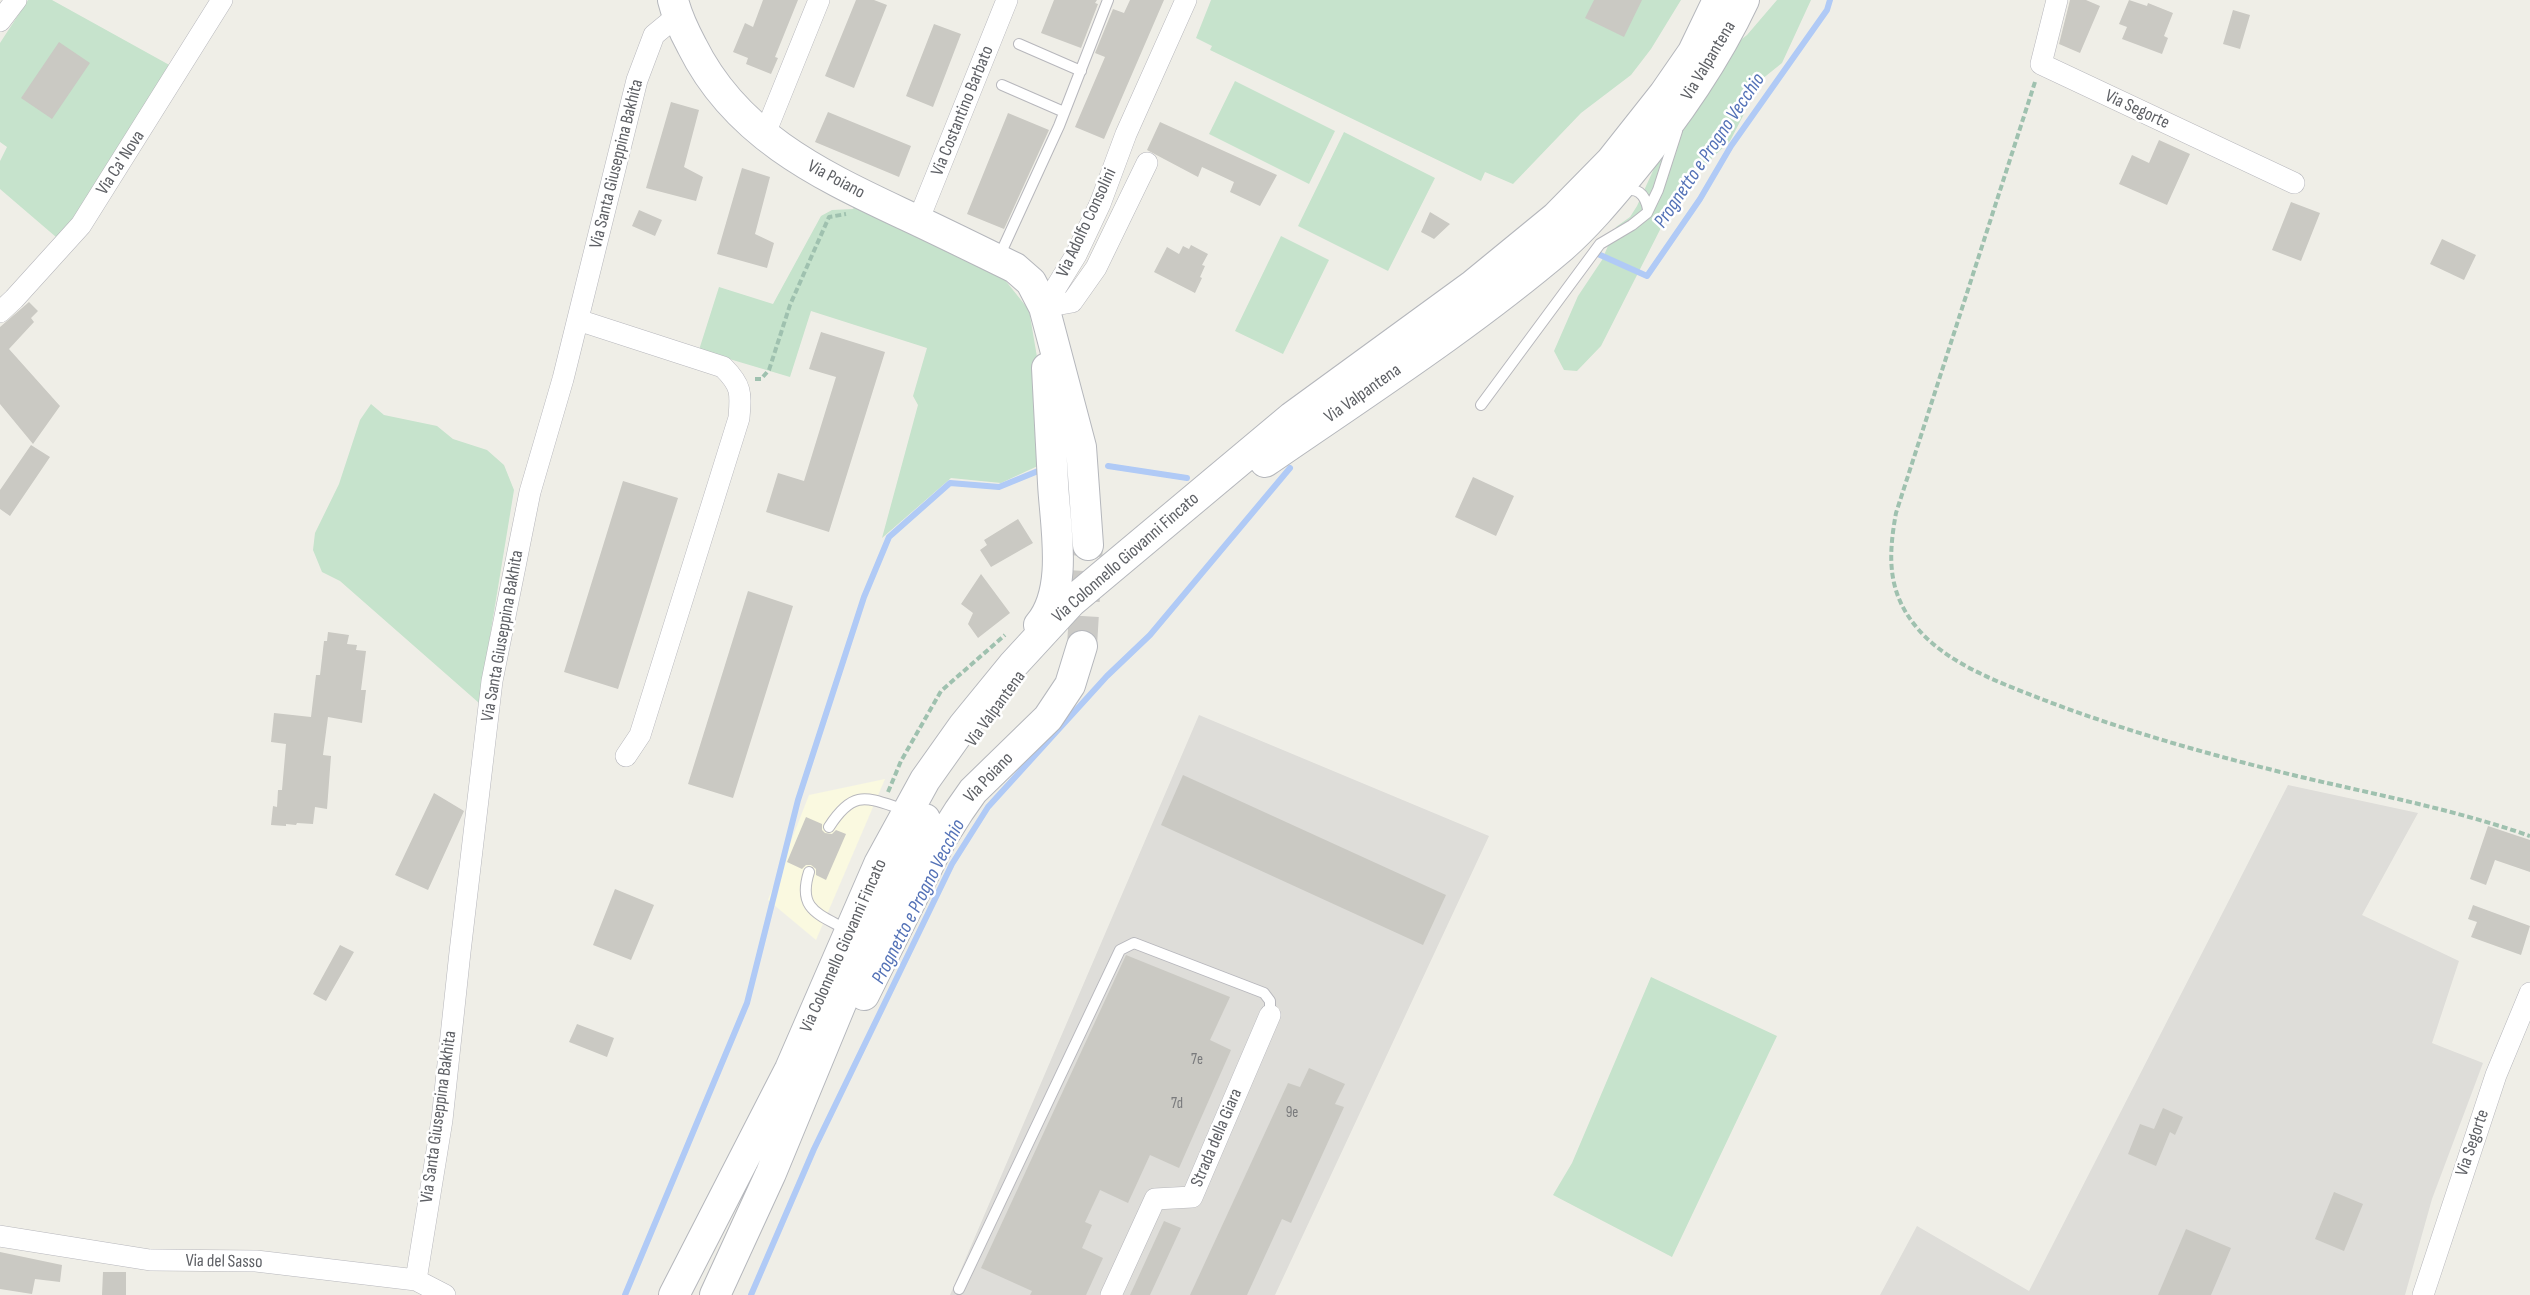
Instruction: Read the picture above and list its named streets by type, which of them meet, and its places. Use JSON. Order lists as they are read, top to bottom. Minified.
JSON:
{"streets":{"main road":["Via Valpantena","Via Poiano","Via Colonnello Giovanni Fincato"],"street":["Via Segorte","Via Costantino Barbato","Via Ca' Nova","Via Santa Giuseppina Bakhita","Via Adolfo Consolini","Strada della Giara","Via del Sasso"]},"crossings":[["Via Valpantena","Via Colonnello Giovanni Fincato"],["Via Costantino Barbato","Via Poiano"],["Via Santa Giuseppina Bakhita","Via Poiano"],["Via Santa Giuseppina Bakhita","Via del Sasso"],["Via Poiano","Via Adolfo Consolini"],["Via Poiano","Via Colonnello Giovanni Fincato"]],"water":["Prognetto e Progno Vecchio"],"house_numbers":["7e","7d","9e"]}
